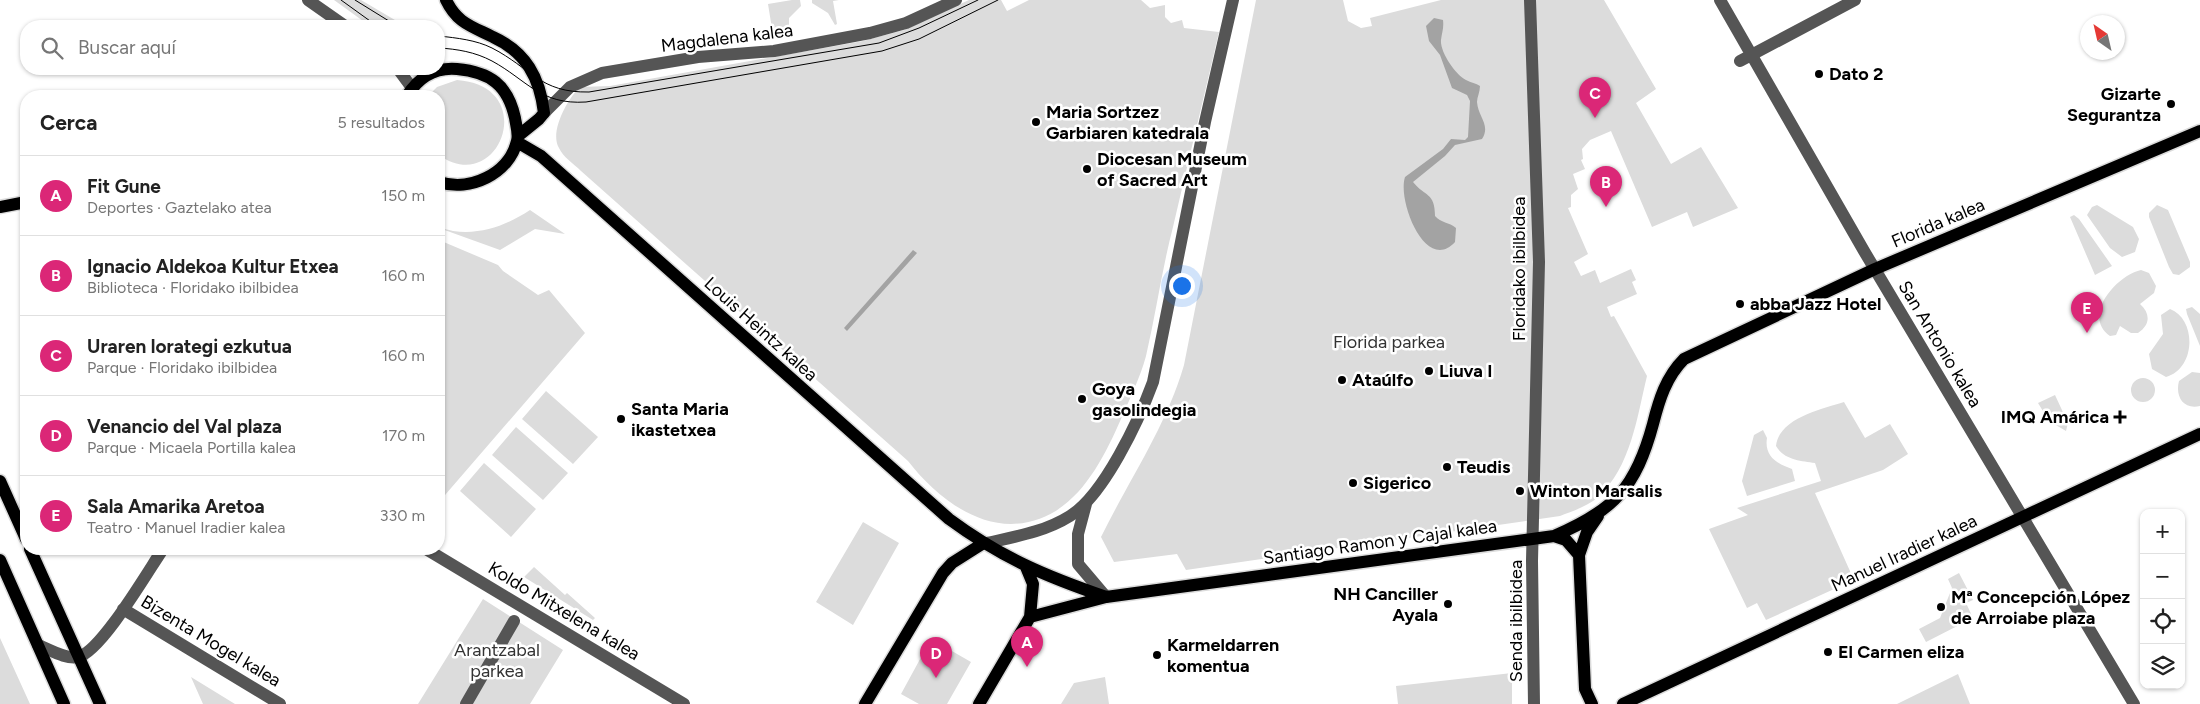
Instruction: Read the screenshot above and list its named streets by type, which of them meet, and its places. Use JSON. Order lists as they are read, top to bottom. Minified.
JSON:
{"streets":{"main road":["Magdalena kalea","Florida kalea","Louis Heintz kalea","Santiago Ramon y Cajal kalea","Manuel Iradier kalea"],"street":["Floridako ibilbidea","San Antonio kalea","Koldo Mitxelena kalea","Senda ibilbidea","Bizenta Mogel kalea"]},"crossings":[["Magdalena kalea","Louis Heintz kalea"],["Florida kalea","San Antonio kalea"],["Florida kalea","Santiago Ramon y Cajal kalea"],["Floridako ibilbidea","Santiago Ramon y Cajal kalea"],["Floridako ibilbidea","Senda ibilbidea"],["Louis Heintz kalea","Santiago Ramon y Cajal kalea"],["San Antonio kalea","Manuel Iradier kalea"],["Santiago Ramon y Cajal kalea","Senda ibilbidea"]],"parks":["Florida parkea","Arantzabal parkea"],"places":{"other":["Dato 2","Gizarte Segurantza","Maria Sortzez Garbiaren katedrala","Diocesan Museum of Sacred Art","abba Jazz Hotel","Liuva I","Ataúlfo","Goya gasolindegia","Santa Maria ikastetxea","Teudis","Sigerico","Winton Marsalis","NH Canciller Ayala","Mª Concepción López de Arroiabe plaza","El Carmen eliza","Karmeldarren komentua"],"health":["IMQ Amárica"]},"north":"top left","page":{"search":"Buscar aquí","pins":["C","B","E","A","D"],"heading":["Cerca","5 resultados"],"list":[{"mark":"A","name":"Fit Gune","note":"Deportes · Gaztelako atea","value":"150 m"},{"mark":"B","name":"Ignacio Aldekoa Kultur Etxea","note":"Biblioteca · Floridako ibilbidea","value":"160 m"},{"mark":"C","name":"Uraren lorategi ezkutua","note":"Parque · Floridako ibilbidea","value":"160 m"},{"mark":"D","name":"Venancio del Val plaza","note":"Parque · Micaela Portilla kalea","value":"170 m"},{"mark":"E","name":"Sala Amarika Aretoa","note":"Teatro · Manuel Iradier kalea","value":"330 m"}],"map_buttons":["+","−"]}}
